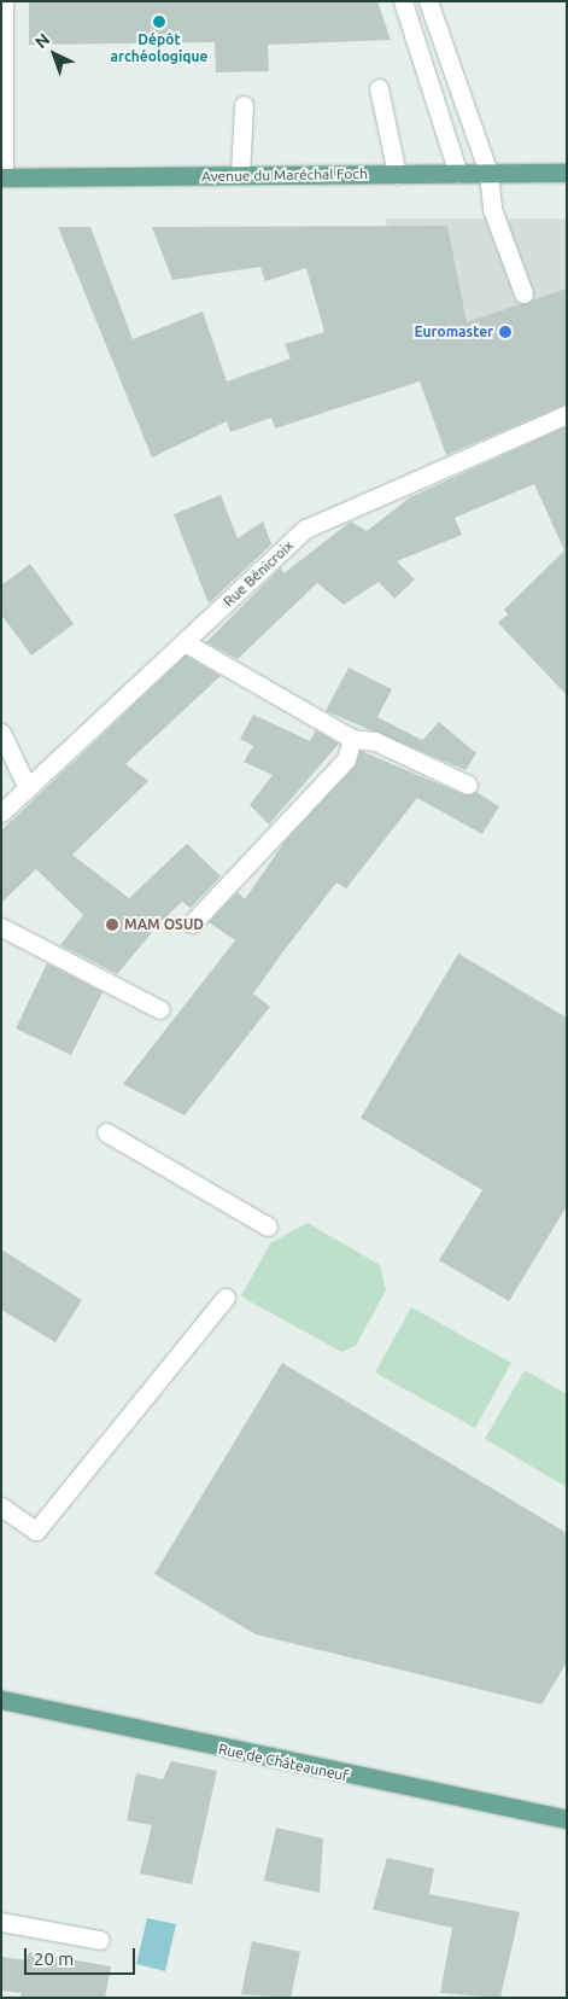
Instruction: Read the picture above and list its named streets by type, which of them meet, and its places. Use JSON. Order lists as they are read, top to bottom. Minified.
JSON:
{"streets":{"main road":["Avenue du Maréchal Foch","Rue de Châteauneuf"],"street":["Rue Bénicroix"]},"places":["Dépôt archéologique","Euromaster","MAM OSUD"],"scale_bar":"20 m","north":"top left"}
